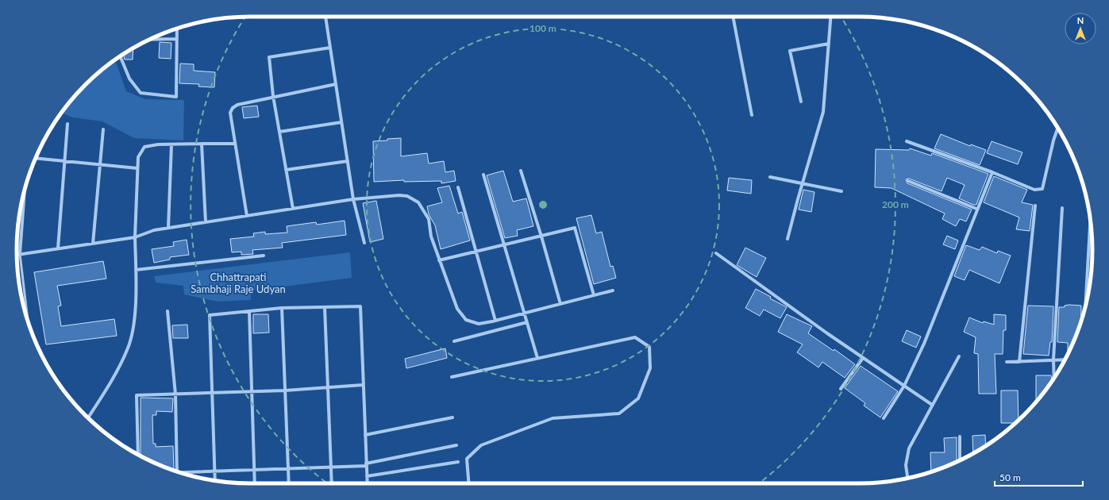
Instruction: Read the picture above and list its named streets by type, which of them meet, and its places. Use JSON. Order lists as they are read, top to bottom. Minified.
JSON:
{"parks":["Chhattrapati Sambhaji Raje Udyan"],"scale_bar":"50 m","north":"top","rings":["100 m","200 m"]}
